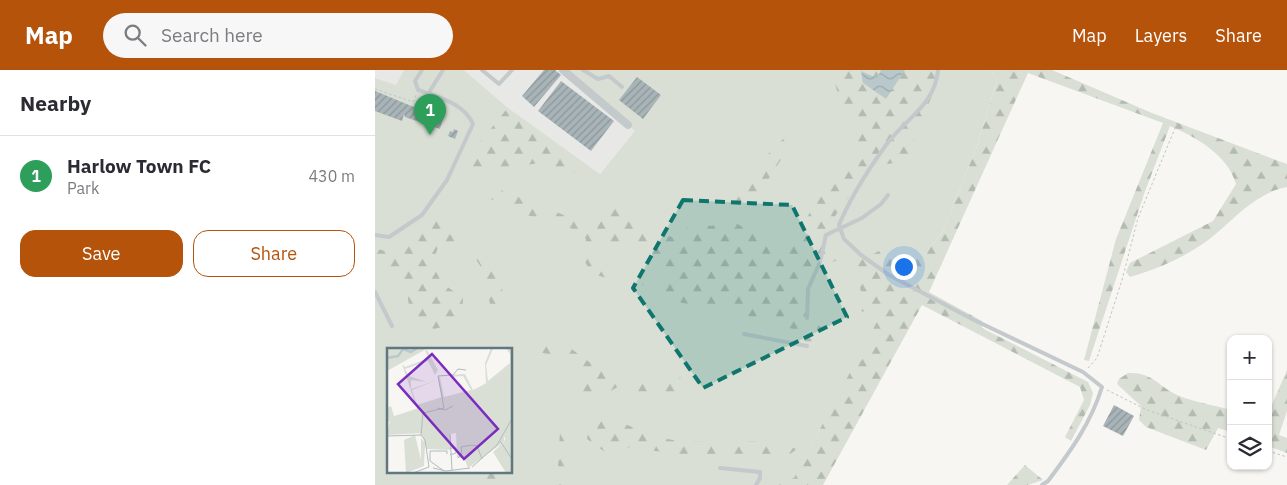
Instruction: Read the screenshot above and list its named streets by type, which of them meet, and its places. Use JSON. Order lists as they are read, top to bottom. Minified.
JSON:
{"page":{"header":"Map","search":"Search here","nav":["Map","Layers","Share"],"heading":"Nearby","pins":"1","list":[{"mark":"1","name":"Harlow Town FC","note":"Park","value":"430 m"}],"buttons":["Save","Share"],"map_buttons":["+","−"]}}
